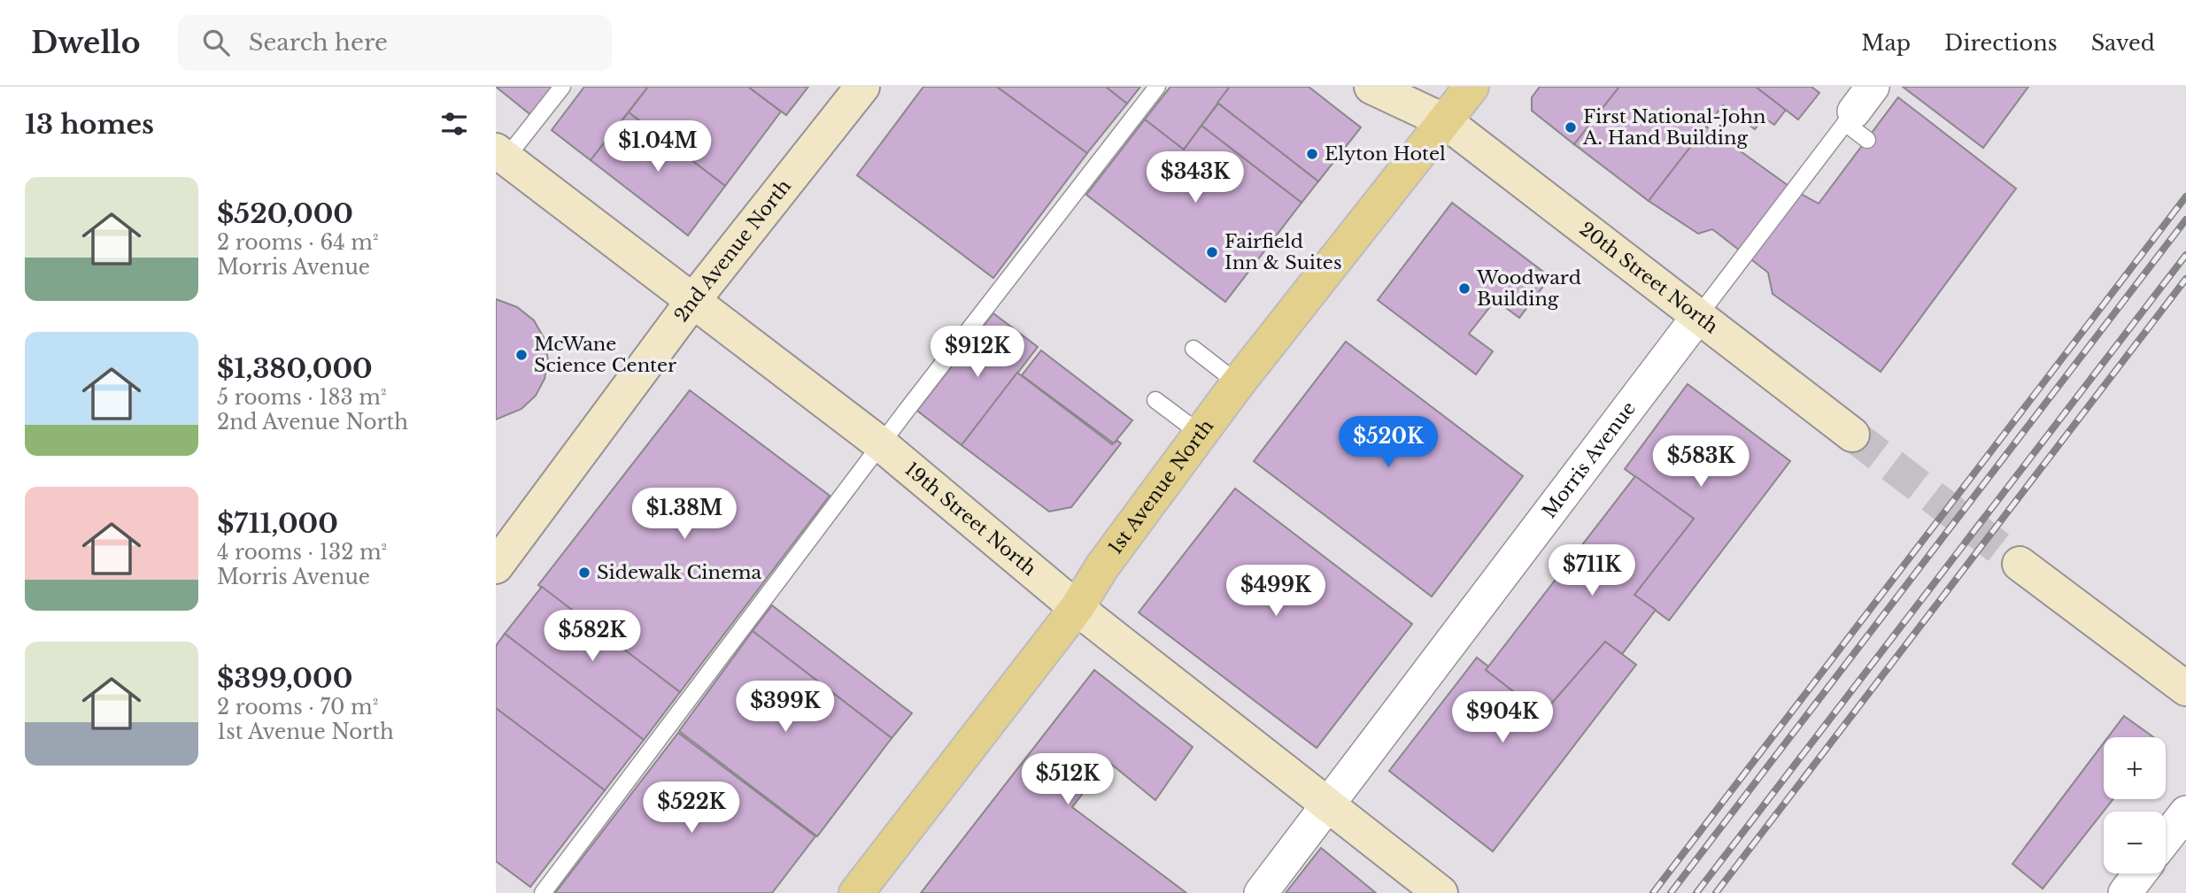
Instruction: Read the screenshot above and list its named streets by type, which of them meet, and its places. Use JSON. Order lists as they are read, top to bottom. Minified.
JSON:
{"streets":{"main road":["2nd Avenue North","20th Street North","1st Avenue North","19th Street North"],"street":["Morris Avenue"]},"crossings":[["2nd Avenue North","19th Street North"],["20th Street North","Morris Avenue"],["20th Street North","1st Avenue North"],["Morris Avenue","19th Street North"],["1st Avenue North","19th Street North"]],"places":["First National-John A. Hand Building","Elyton Hotel","Fairfield Inn & Suites","Woodward Building","McWane Science Center","Sidewalk Cinema"],"page":{"header":"Dwello","search":"Search here","nav":["Map","Directions","Saved"],"heading":"13 homes","price":["$1.04M","$343K","$912K","$520K","$583K","$1.38M","$711K","$499K","$582K","$399K","$904K","$512K","$522K"],"list":[{"name":"$520,000","note":"2 rooms · 64 m² · Morris Avenue"},{"name":"$1,380,000","note":"5 rooms · 183 m² · 2nd Avenue North"},{"name":"$711,000","note":"4 rooms · 132 m² · Morris Avenue"},{"name":"$399,000","note":"2 rooms · 70 m² · 1st Avenue North"}],"map_buttons":["+","−"]}}
